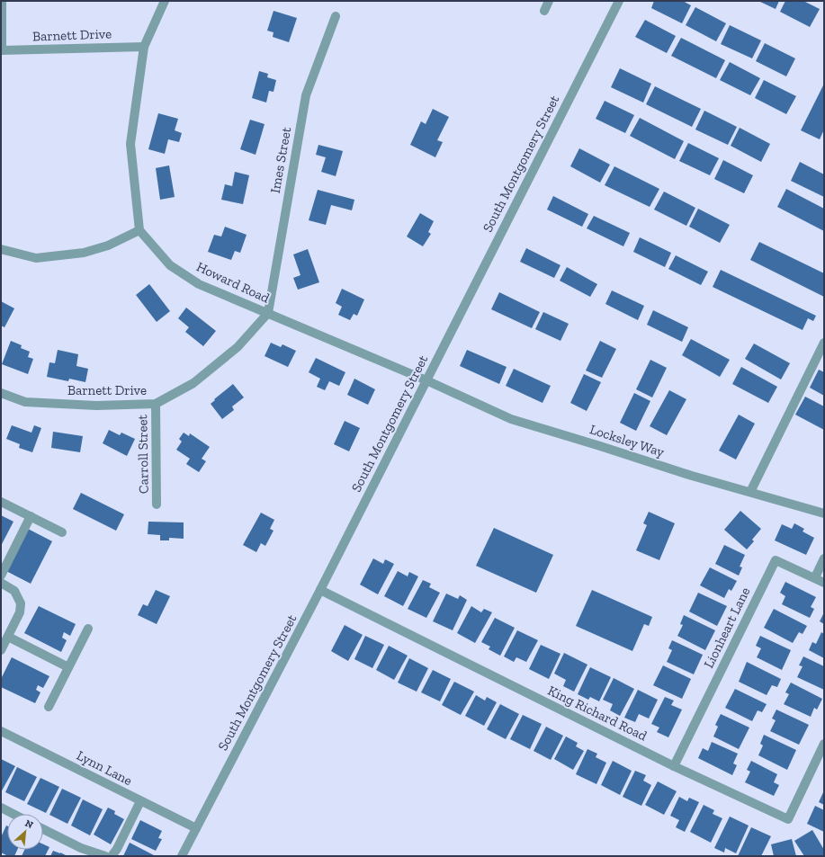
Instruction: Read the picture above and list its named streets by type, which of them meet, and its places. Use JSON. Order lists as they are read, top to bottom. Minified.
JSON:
{"streets":{"street":["Barnett Drive","Imes Street","South Montgomery Street","Howard Road","Locksley Way","Carroll Street","Lionheart Lane","King Richard Road","Lynn Lane"]},"crossings":[["Barnett Drive","Imes Street"],["Barnett Drive","Howard Road"],["Barnett Drive","Carroll Street"],["Imes Street","Howard Road"],["South Montgomery Street","Howard Road"],["South Montgomery Street","Locksley Way"],["South Montgomery Street","King Richard Road"],["South Montgomery Street","Lynn Lane"],["Howard Road","Locksley Way"],["Lionheart Lane","King Richard Road"]],"north":"top right"}
